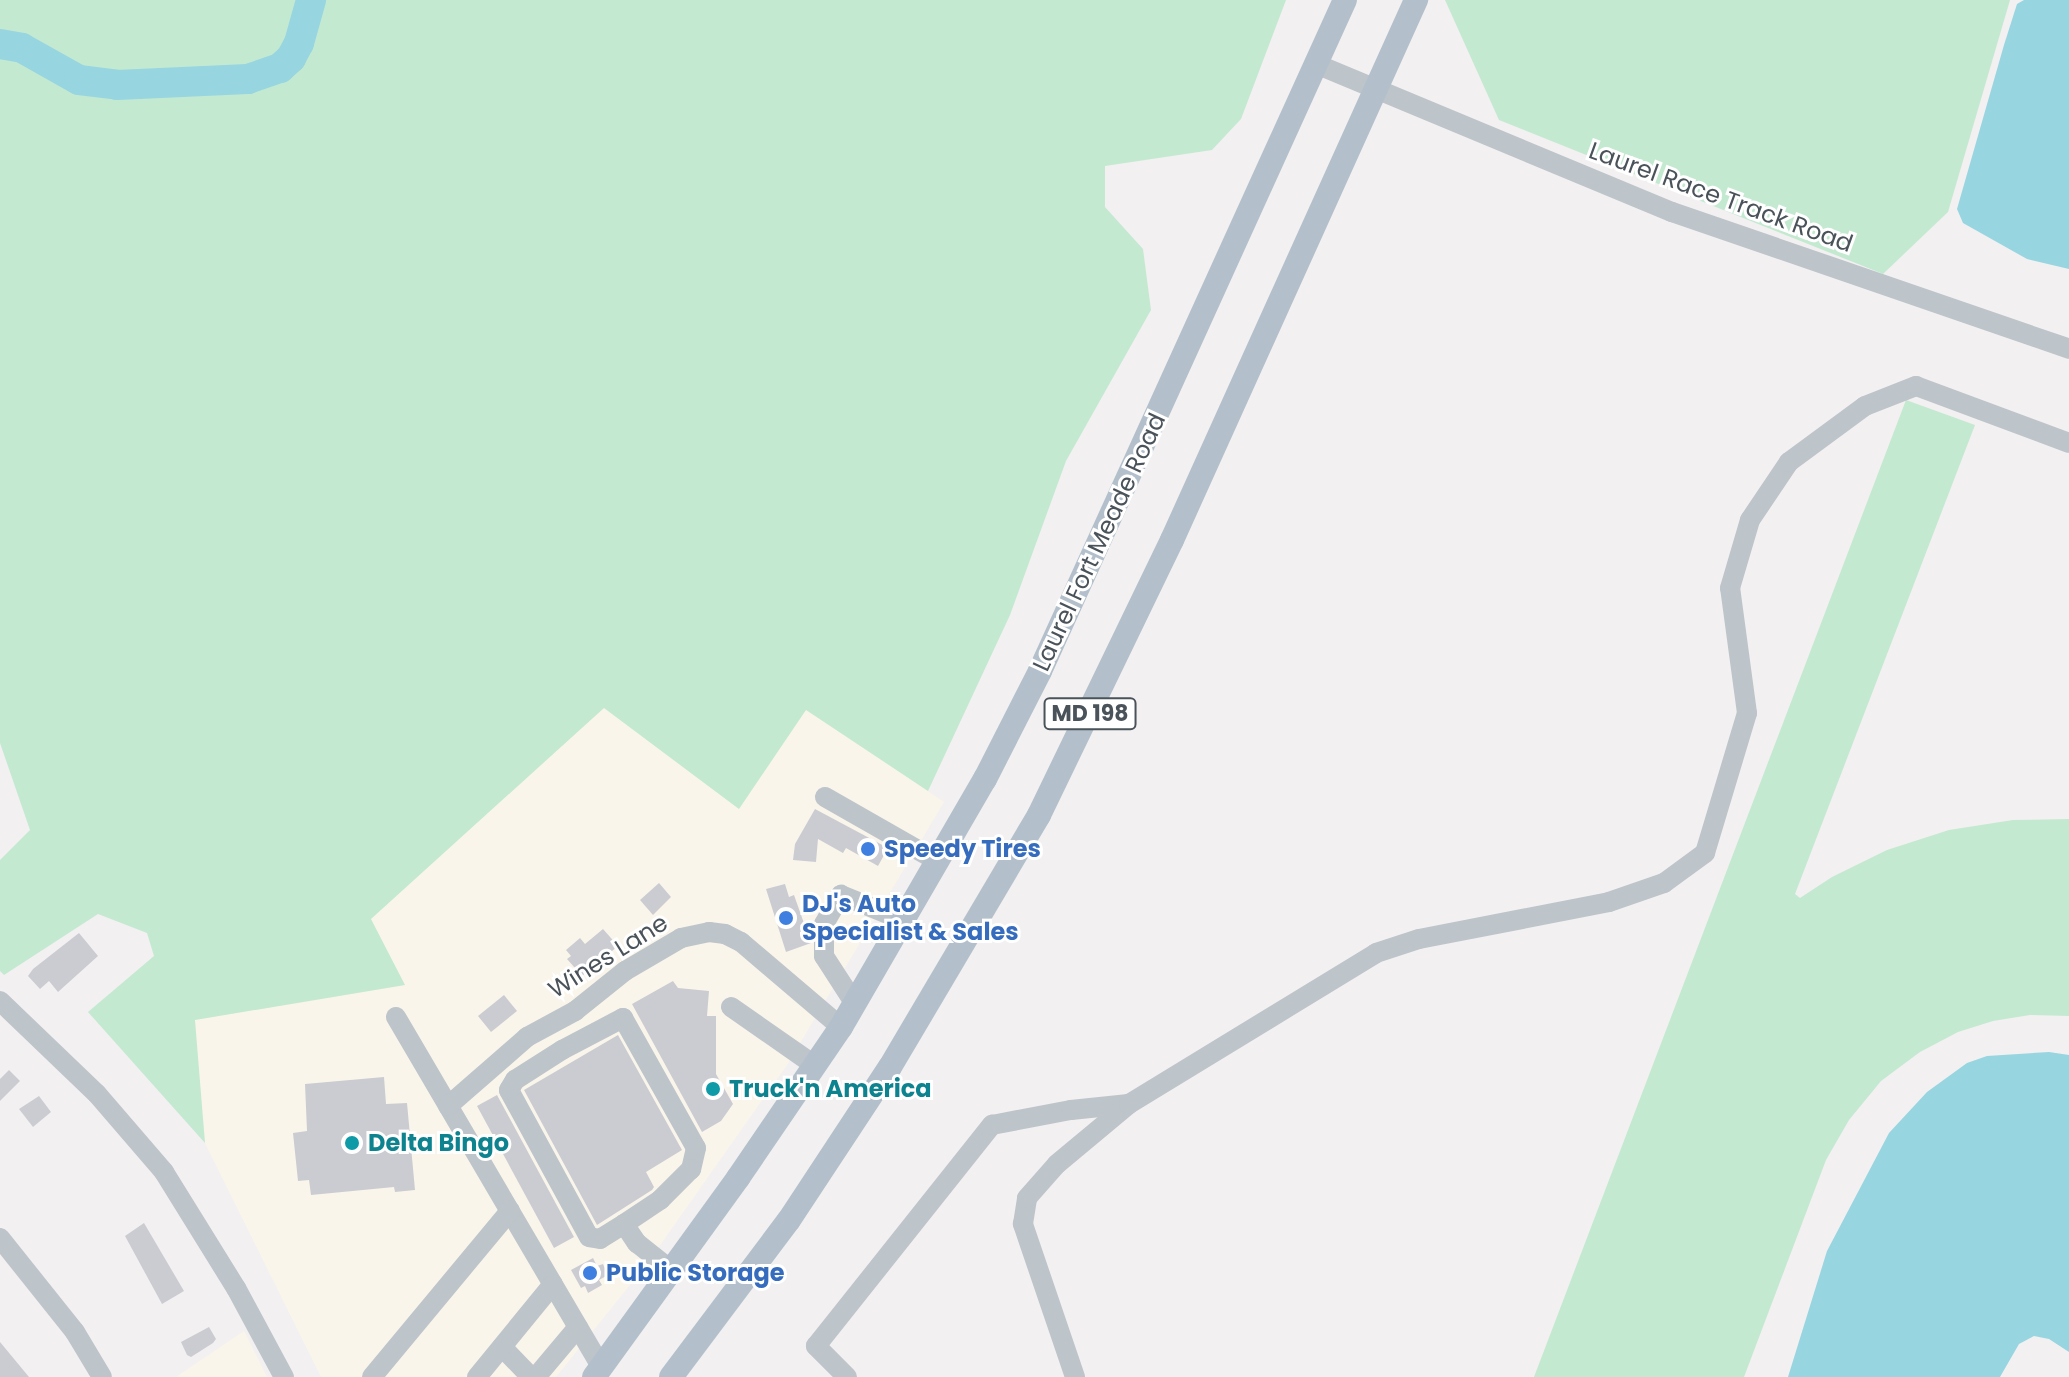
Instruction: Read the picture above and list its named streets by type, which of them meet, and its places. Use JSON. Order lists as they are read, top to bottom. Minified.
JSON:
{"streets":{"main road":["Laurel Fort Meade Road","MD 198"],"street":["Laurel Race Track Road","Wines Lane"]},"crossings":[["Laurel Race Track Road","Laurel Fort Meade Road"],["Laurel Race Track Road","MD 198"],["Laurel Fort Meade Road","Wines Lane"]],"places":["Speedy Tires","DJ's Auto Specialist & Sales","Truck'n America","Delta Bingo","Public Storage"]}
